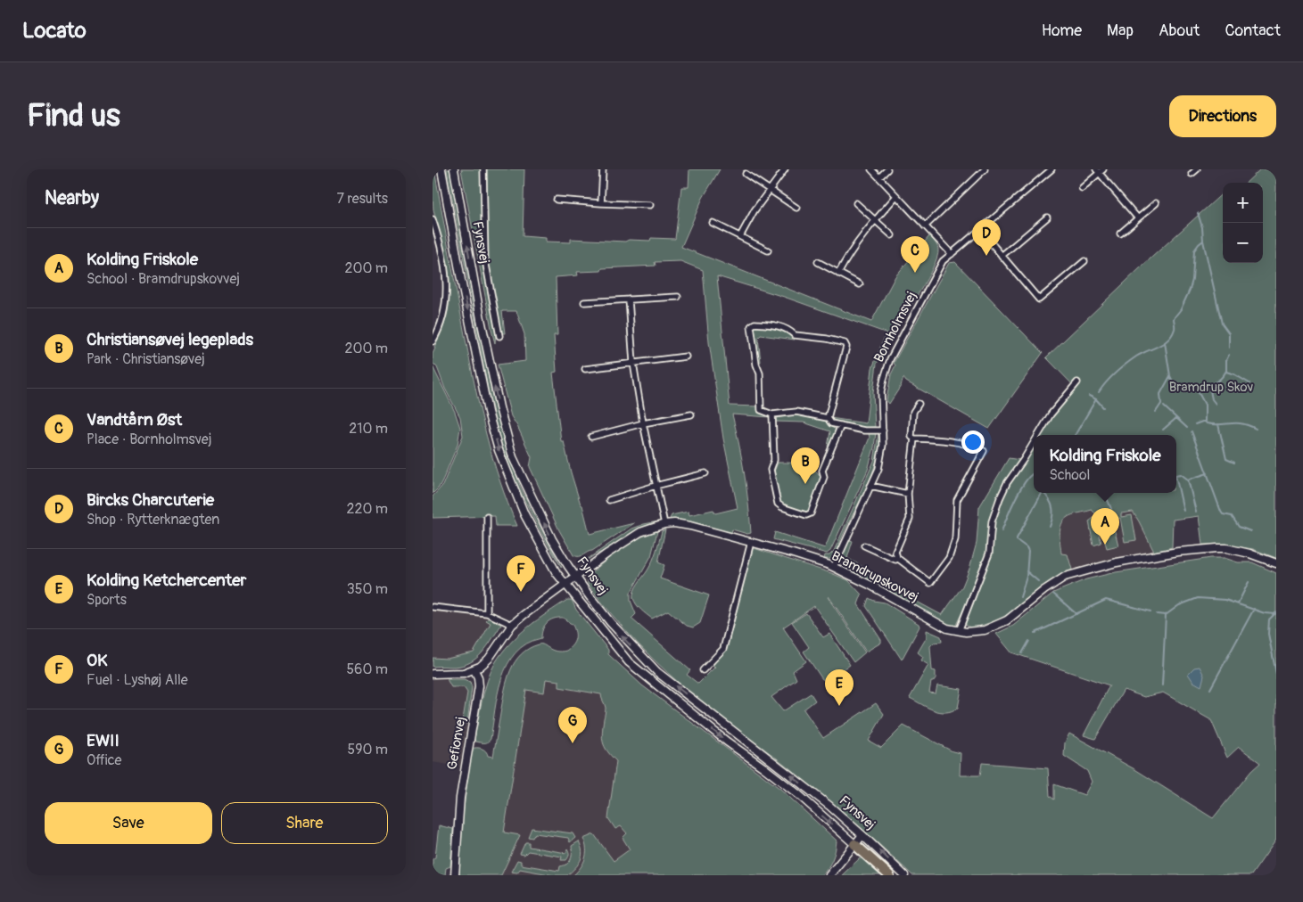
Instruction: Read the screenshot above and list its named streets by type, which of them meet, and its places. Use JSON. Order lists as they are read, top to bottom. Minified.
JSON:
{"streets":{"highway":["Fynsvej"],"main road":["Bramdrupskovvej","Gefionvej"],"street":["Bornholmsvej"]},"crossings":[["Fynsvej","Bramdrupskovvej"],["Bornholmsvej","Bramdrupskovvej"],["Bramdrupskovvej","Gefionvej"]],"parks":["Bramdrup Skov"],"page":{"header":"Locato","nav":["Home","Map","About","Contact"],"buttons":["Directions",["Save","Share"]],"title":"Find us","heading":["Nearby","7 results"],"map_buttons":["+","−"],"pins":["D","C","B","A","F","E","G"],"list":[{"mark":"A","name":"Kolding Friskole","note":"School · Bramdrupskovvej","value":"200 m"},{"mark":"B","name":"Christiansøvej legeplads","note":"Park · Christiansøvej","value":"200 m"},{"mark":"C","name":"Vandtårn Øst","note":"Place · Bornholmsvej","value":"210 m"},{"mark":"D","name":"Bircks Charcuterie","note":"Shop · Rytterknægten","value":"220 m"},{"mark":"E","name":"Kolding Ketchercenter","note":"Sports","value":"350 m"},{"mark":"F","name":"OK","note":"Fuel · Lyshøj Alle","value":"560 m"},{"mark":"G","name":"EWII","note":"Office","value":"590 m"}],"popup":["Kolding Friskole","School"]}}
